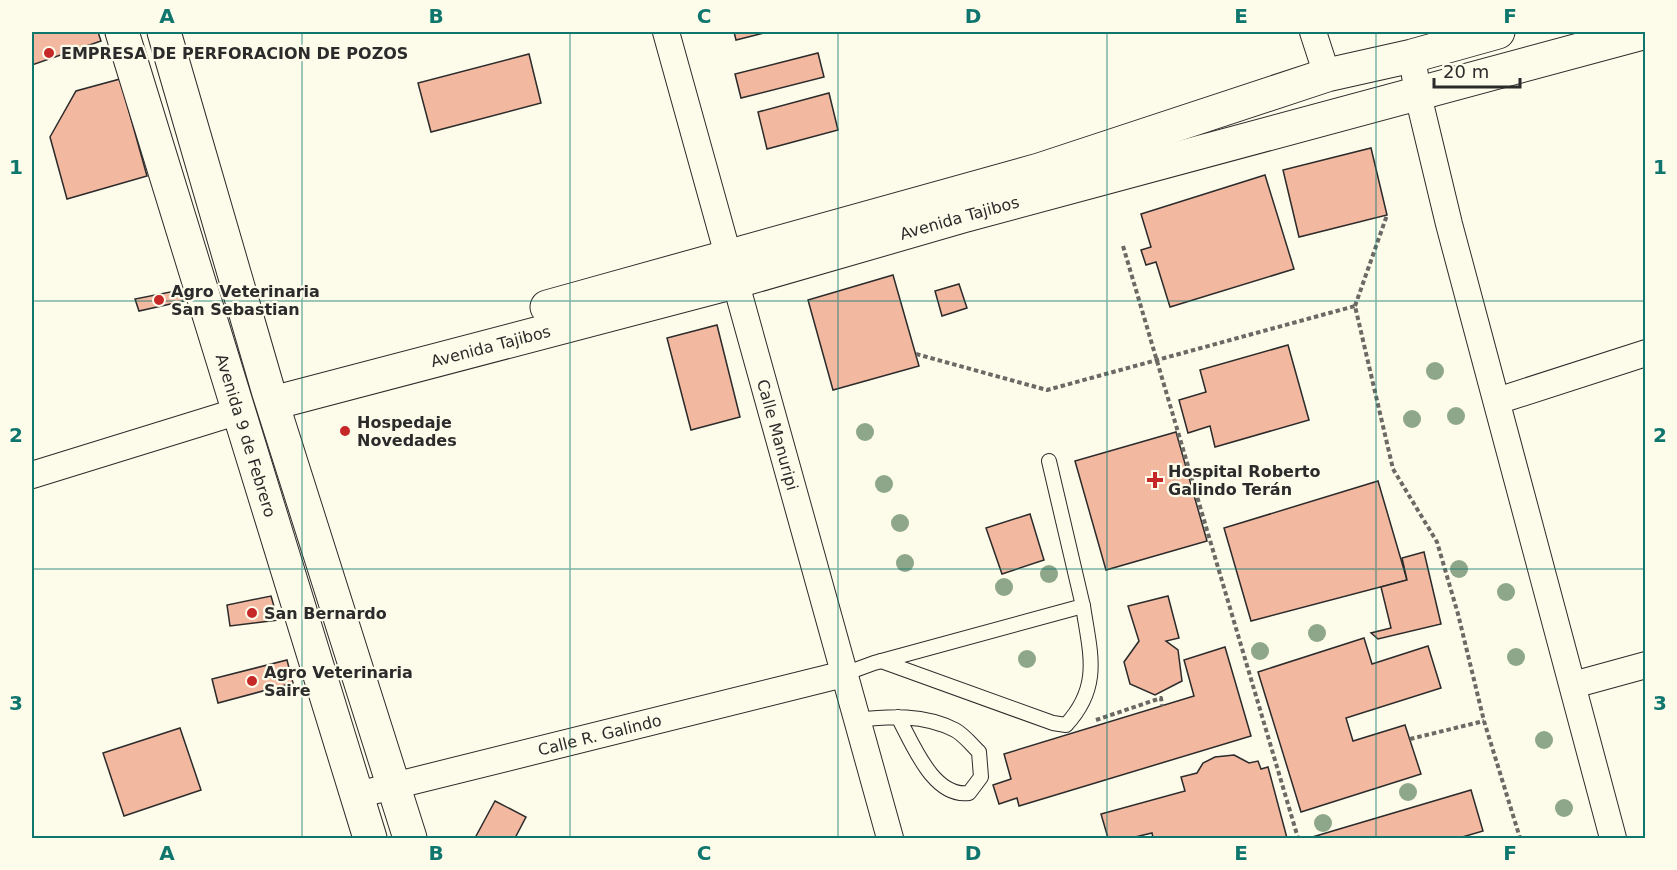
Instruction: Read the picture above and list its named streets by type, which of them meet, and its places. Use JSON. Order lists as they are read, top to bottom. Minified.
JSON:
{"streets":{"main road":["Avenida Tajibos","Avenida 9 de Febrero"],"street":["Calle Manuripi","Calle R. Galindo"]},"crossings":[["Avenida Tajibos","Avenida 9 de Febrero"],["Avenida Tajibos","Calle Manuripi"],["Avenida 9 de Febrero","Calle R. Galindo"],["Calle Manuripi","Calle R. Galindo"]],"places":{"other":["EMPRESA DE PERFORACION DE POZOS","Agro Veterinaria San Sebastian","Hospedaje Novedades","San Bernardo","Agro Veterinaria Saire"],"health":["Hospital Roberto Galindo Terán"]},"scale_bar":"20 m","grid":{"columns":["A","B","C","D","E","F"],"rows":["1","2","3"]}}
